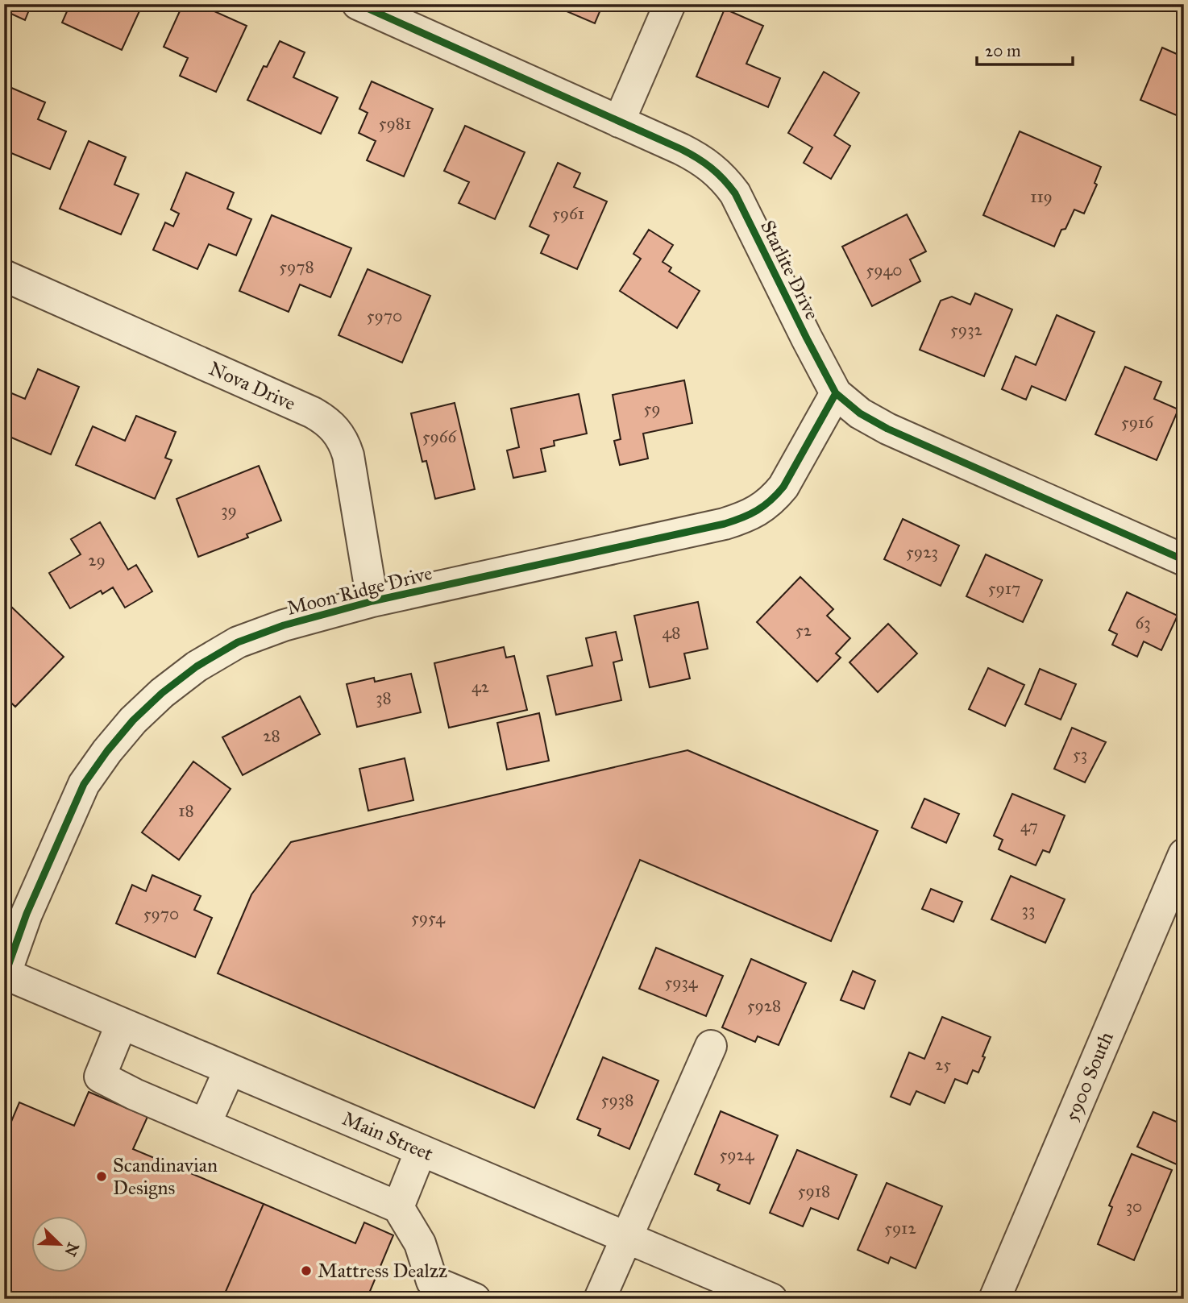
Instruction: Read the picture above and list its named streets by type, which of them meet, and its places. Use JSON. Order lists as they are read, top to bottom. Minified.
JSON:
{"streets":{"street":["Starlite Drive","Nova Drive","Moon Ridge Drive","5900 South","Main Street"]},"crossings":[["Starlite Drive","Moon Ridge Drive"],["Nova Drive","Moon Ridge Drive"],["Moon Ridge Drive","Main Street"]],"places":["Scandinavian Designs","Mattress Dealzz"],"house_numbers":["5981","119","5961","5978","5940","5970","5932","59","5916","5966","39","5923","29","5917","63","52","48","42","38","28","53","18","47","33","5970","5954","5934","5928","25","5938","5924","5918","30","5912"],"scale_bar":"20 m","north":"bottom right"}
